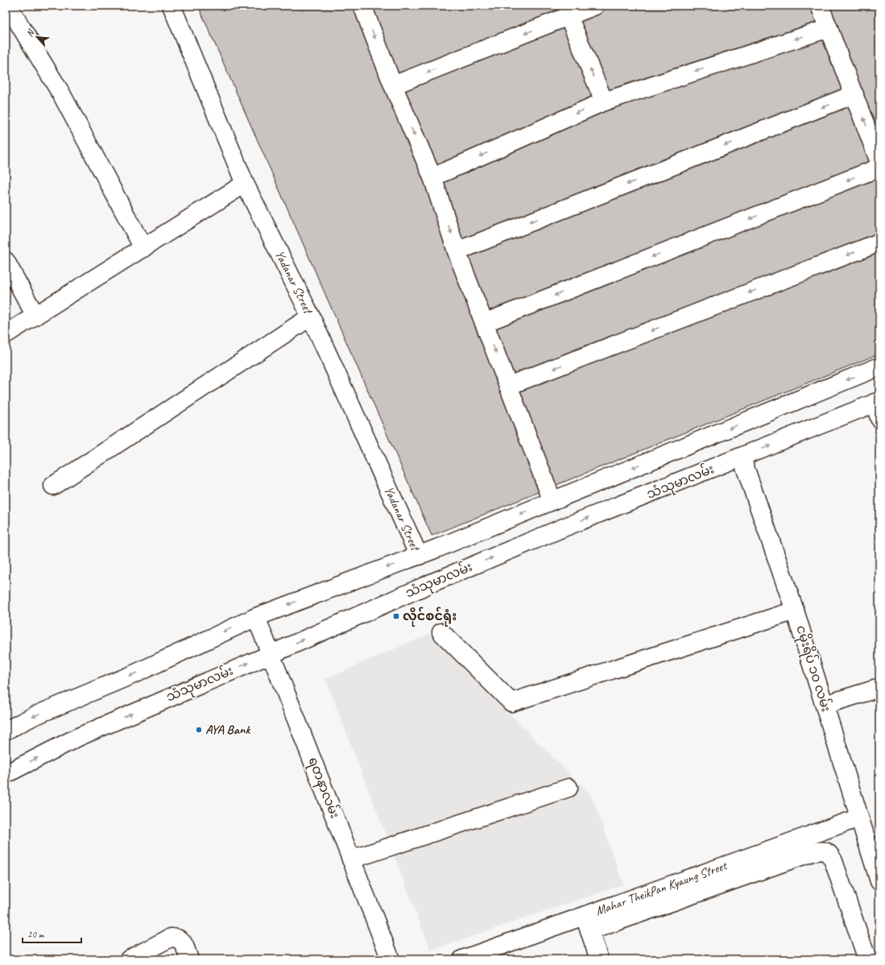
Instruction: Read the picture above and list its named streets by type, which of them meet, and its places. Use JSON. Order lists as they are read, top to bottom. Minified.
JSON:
{"streets":{"street":["Yadanar Street","သံသုမာလမ်း","ငမိုးရိပ် ၁၀ လမ်း","ရတနာလမ်း","Mahar TheikPan Kyaung Street"]},"crossings":[["သံသုမာလမ်း","ငမိုးရိပ် ၁၀ လမ်း"],["သံသုမာလမ်း","ရတနာလမ်း"],["ငမိုးရိပ် ၁၀ လမ်း","Mahar TheikPan Kyaung Street"]],"places":{"transit":["လိုင်စင်ရုံး"],"other":["AYA Bank"]},"scale_bar":"20 m","north":"top left"}
